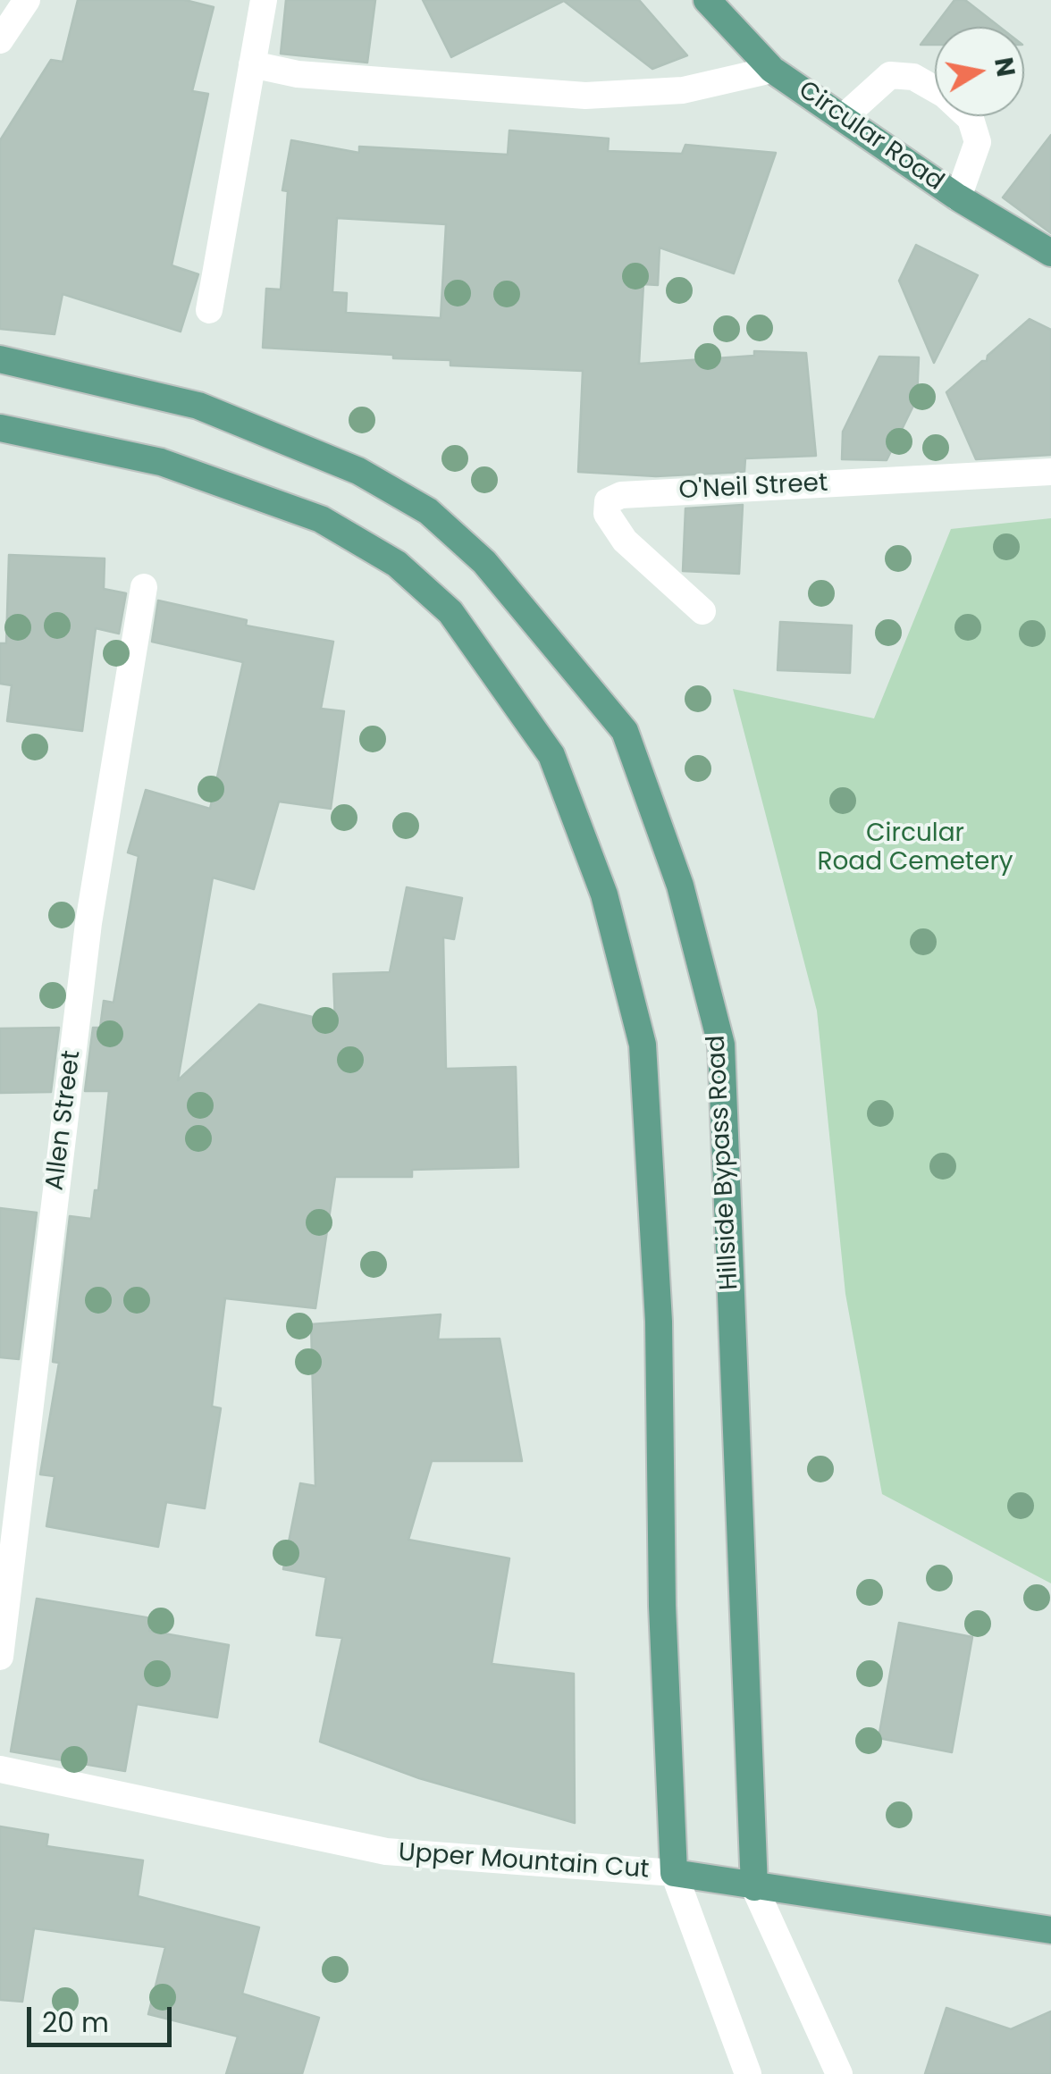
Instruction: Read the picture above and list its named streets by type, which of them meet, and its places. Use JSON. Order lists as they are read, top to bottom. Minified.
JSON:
{"streets":{"main road":["Circular Road","Hillside Bypass Road","Upper Mountain Cut"],"street":["O'Neil Street","Allen Street"]},"crossings":[["Hillside Bypass Road","Upper Mountain Cut"]],"parks":["Circular Road Cemetery"],"scale_bar":"20 m","north":"right"}
